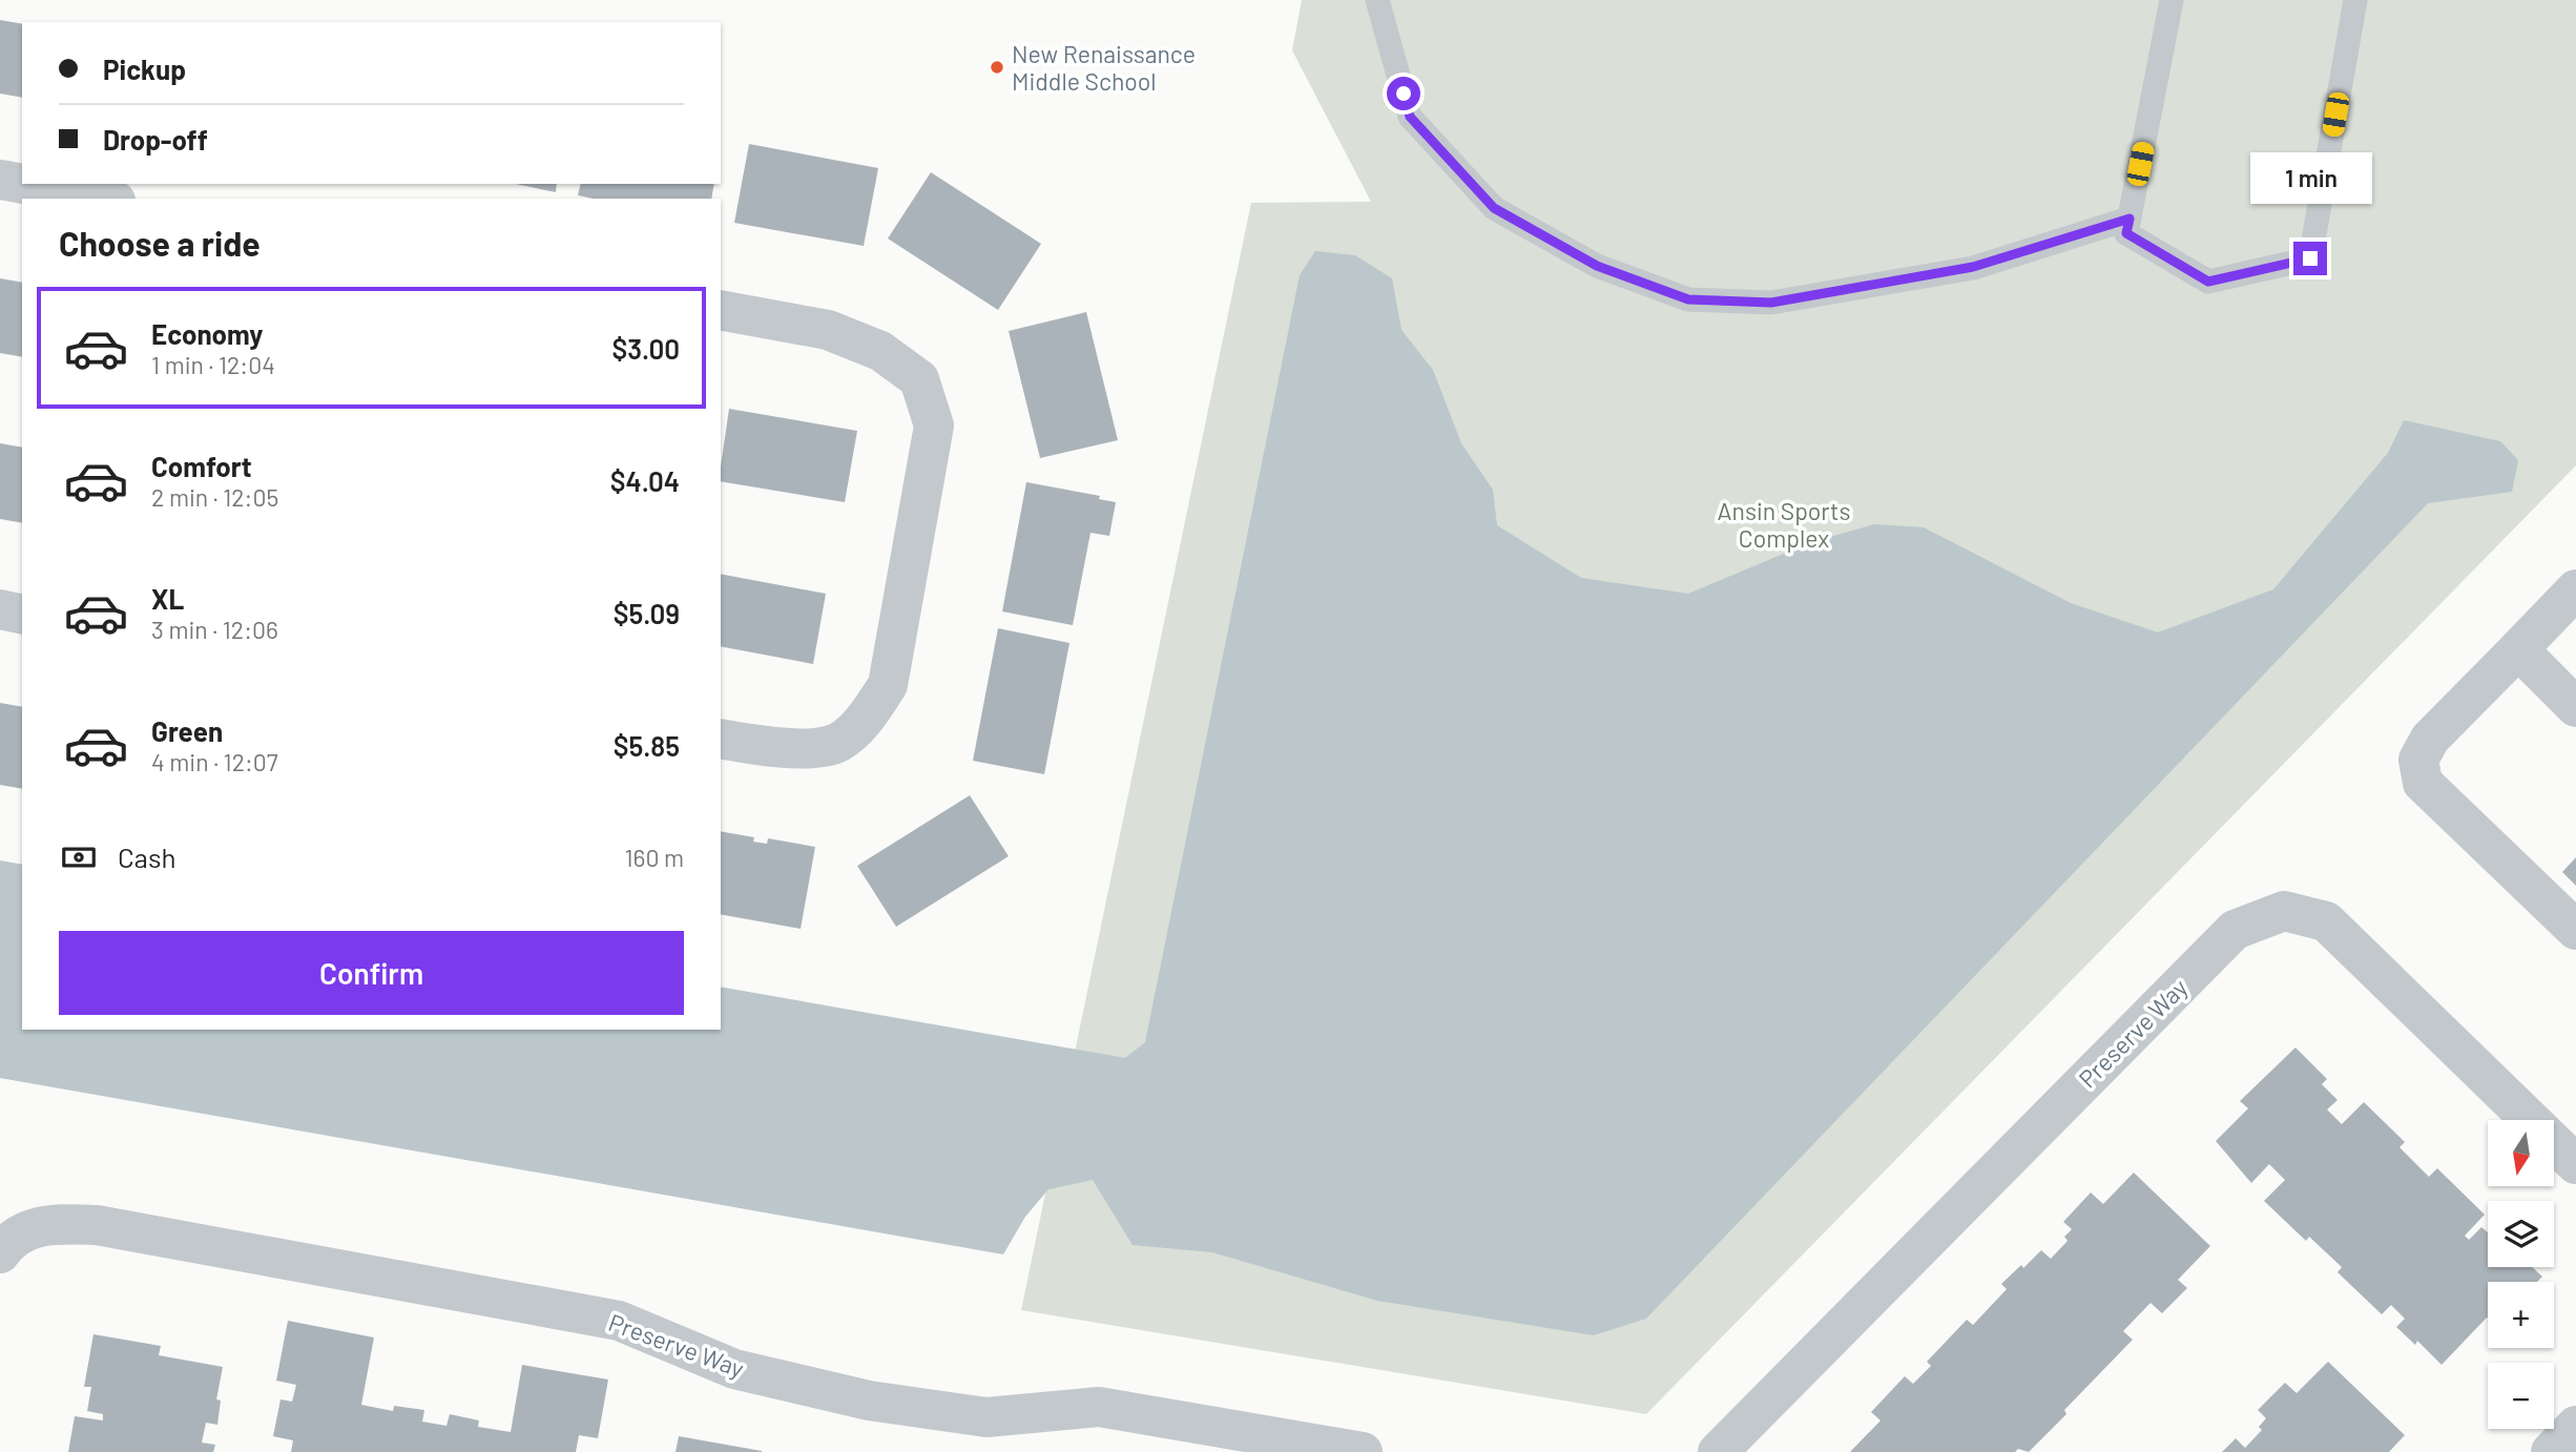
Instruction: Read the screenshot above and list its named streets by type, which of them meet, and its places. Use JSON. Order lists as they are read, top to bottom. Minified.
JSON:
{"streets":{"street":["Preserve Way"]},"parks":["Ansin Sports Complex"],"places":["New Renaissance Middle School"],"north":"bottom","page":{"banner":["Pickup","Drop-off"],"bubble":"1 min","heading":"Choose a ride","list":[{"name":"Economy","note":"1 min · 12:04","value":"$3.00"},{"name":"Comfort","note":"2 min · 12:05","value":"$4.04"},{"name":"XL","note":"3 min · 12:06","value":"$5.09"},{"name":"Green","note":"4 min · 12:07","value":"$5.85"}],"pay":["Cash","160 m"],"buttons":"Confirm","map_buttons":["+","−"]}}
